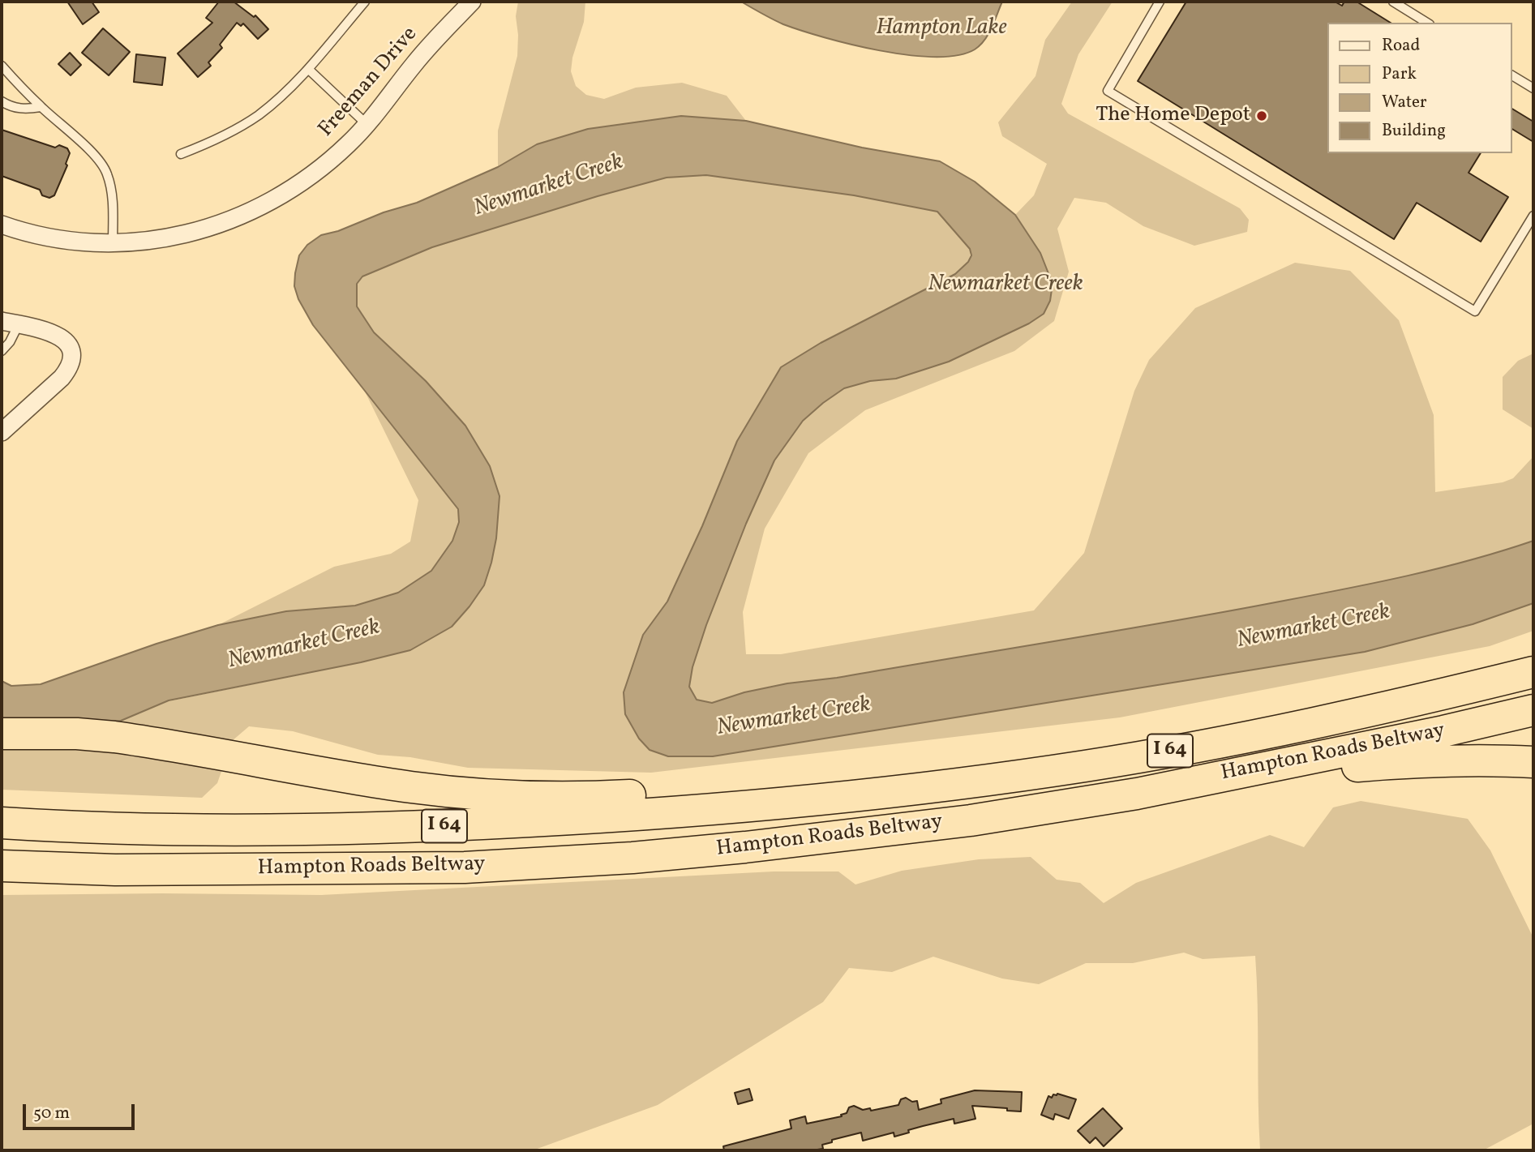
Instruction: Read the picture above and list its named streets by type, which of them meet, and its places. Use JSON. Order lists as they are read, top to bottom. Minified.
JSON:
{"streets":{"highway":["I 64","Hampton Roads Beltway"],"street":["Freeman Drive"]},"crossings":[["I 64","Hampton Roads Beltway"]],"water":["Hampton Lake","Newmarket Creek"],"places":["The Home Depot"],"legend":["Road","Park","Water","Building"],"scale_bar":"50 m"}
